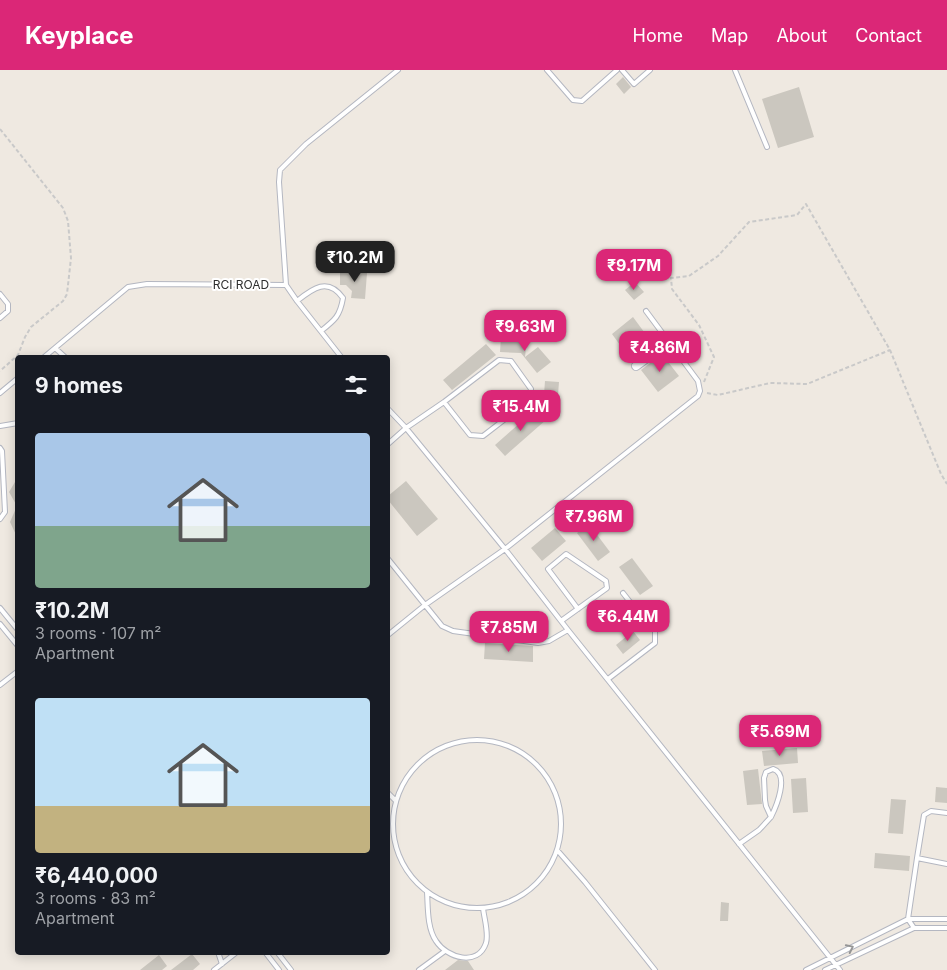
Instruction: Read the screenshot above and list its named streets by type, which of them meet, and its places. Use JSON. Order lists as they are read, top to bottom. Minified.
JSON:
{"streets":{"lane":["RCI ROAD"]},"page":{"header":"Keyplace","nav":["Home","Map","About","Contact"],"price":["₹10.2M","₹9.17M","₹9.63M","₹4.86M","₹15.4M","₹7.96M","₹6.44M","₹7.85M","₹5.69M"],"heading":"9 homes","list":[{"name":"₹10.2M","note":"3 rooms · 107 m² · Apartment"},{"name":"₹6,440,000","note":"3 rooms · 83 m² · Apartment"}]}}
